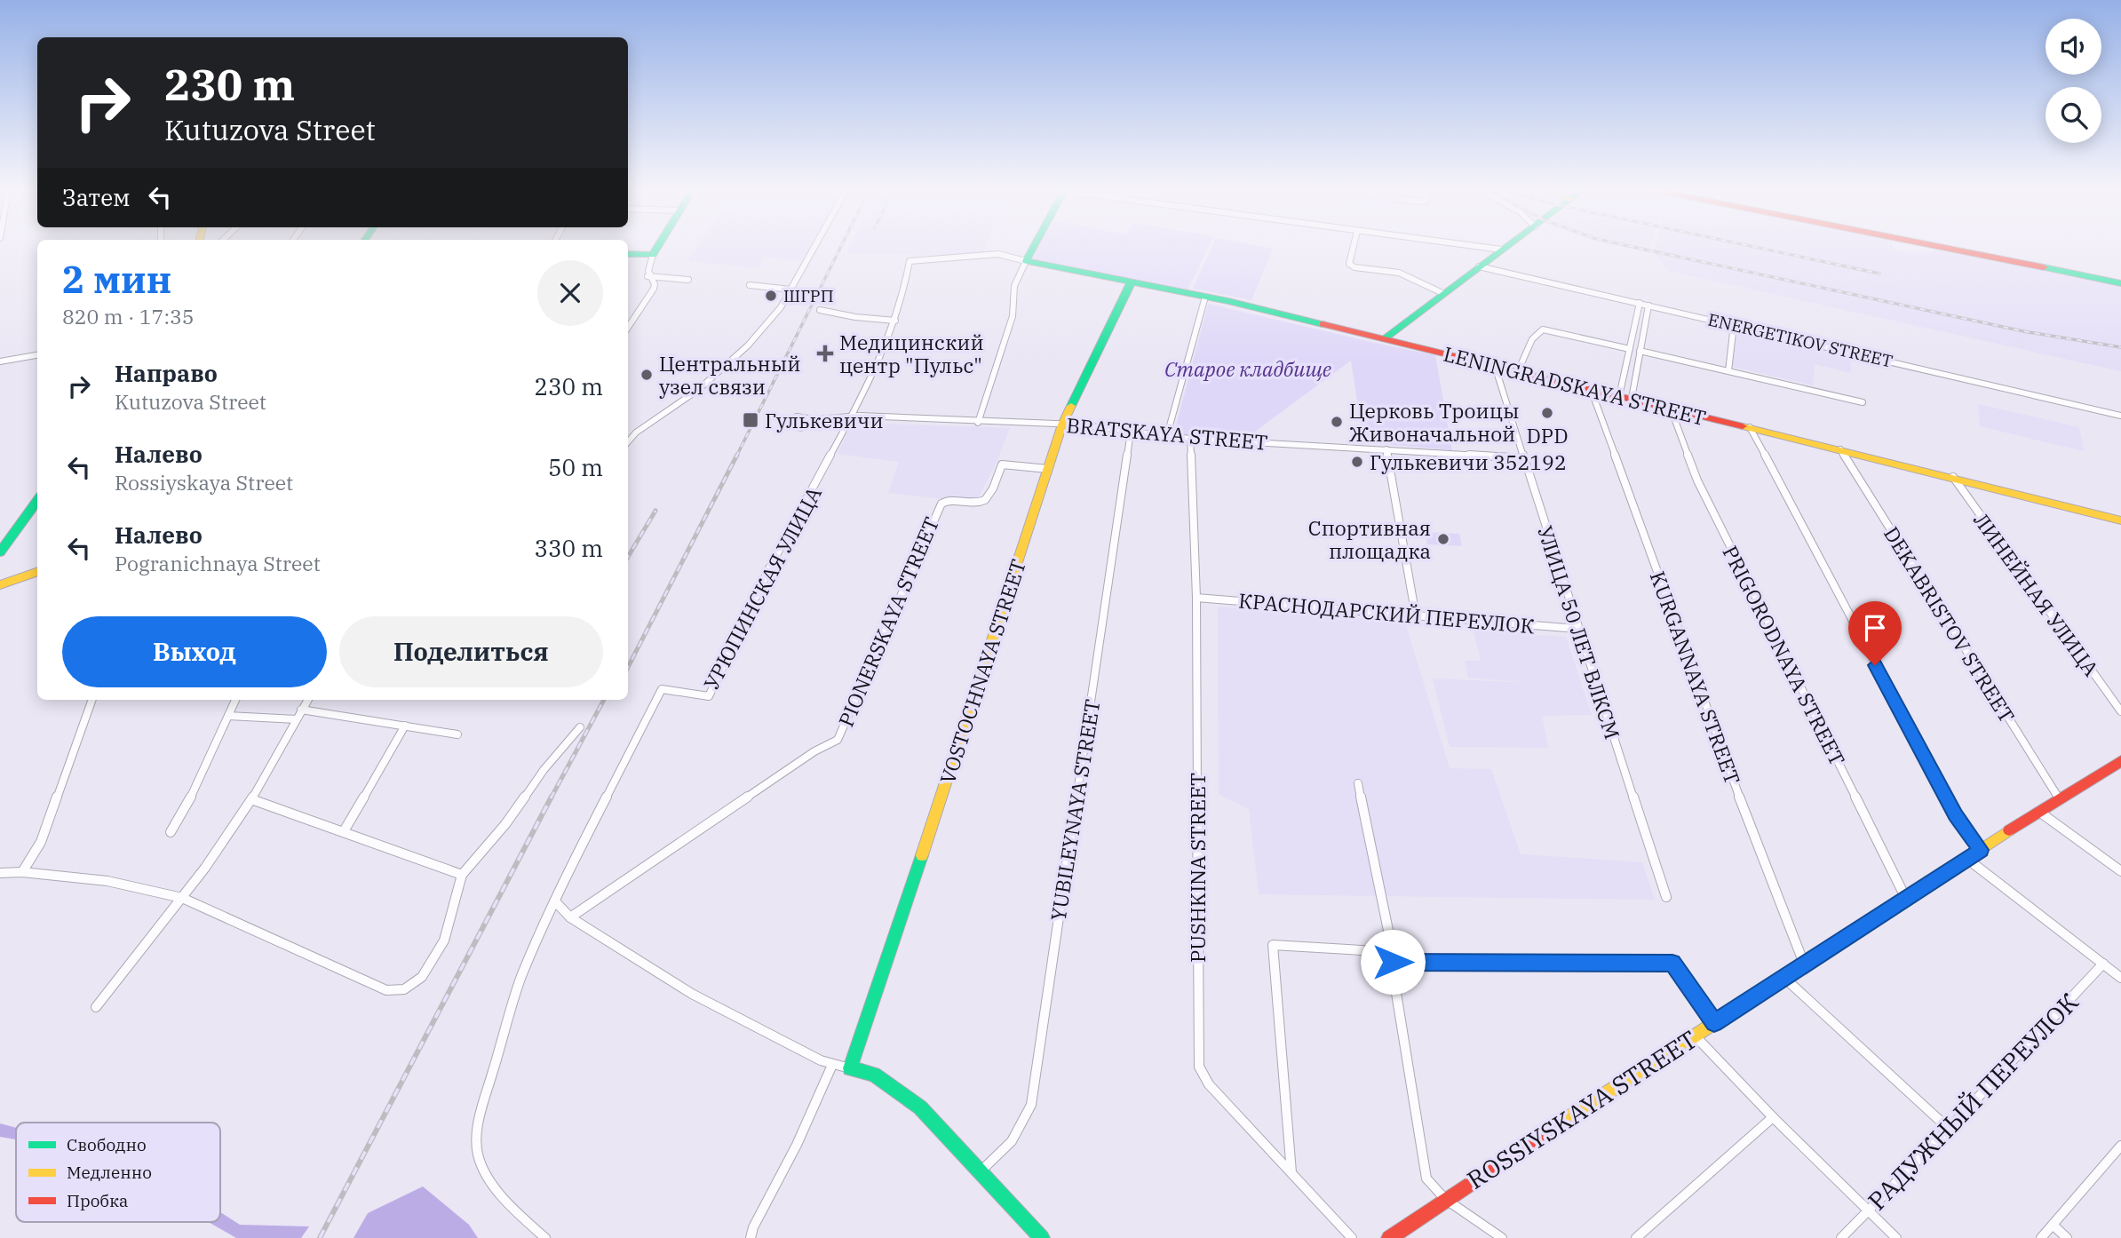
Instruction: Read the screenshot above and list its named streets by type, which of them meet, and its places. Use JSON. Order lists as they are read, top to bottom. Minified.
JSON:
{"streets":{"street":["ENERGETIKOV STREET","LENINGRADSKAYA STREET","BRATSKAYA STREET","УРЮПИНСКАЯ УЛИЦА","ЛИНЕЙНАЯ УЛИЦА","КРАСНОДАРСКИЙ ПЕРЕУЛОК","PIONERSKAYA STREET","DEKABRISTOV STREET","УЛИЦА 50 ЛЕТ ВЛКСМ","PRIGORODNAYA STREET","VOSTOCHNAYA STREET","KURGANNAYA STREET","YUBILEYNAYA STREET","PUSHKINA STREET","РАДУЖНЫЙ ПЕРЕУЛОК","ROSSIYSKAYA STREET"]},"crossings":[["LENINGRADSKAYA STREET","УРЮПИНСКАЯ УЛИЦА"],["LENINGRADSKAYA STREET","ЛИНЕЙНАЯ УЛИЦА"],["LENINGRADSKAYA STREET","DEKABRISTOV STREET"],["LENINGRADSKAYA STREET","УЛИЦА 50 ЛЕТ ВЛКСМ"],["LENINGRADSKAYA STREET","PRIGORODNAYA STREET"],["LENINGRADSKAYA STREET","VOSTOCHNAYA STREET"],["LENINGRADSKAYA STREET","KURGANNAYA STREET"],["BRATSKAYA STREET","УРЮПИНСКАЯ УЛИЦА"],["BRATSKAYA STREET","УЛИЦА 50 ЛЕТ ВЛКСМ"],["BRATSKAYA STREET","VOSTOCHNAYA STREET"],["BRATSKAYA STREET","YUBILEYNAYA STREET"],["BRATSKAYA STREET","PUSHKINA STREET"],["КРАСНОДАРСКИЙ ПЕРЕУЛОК","УЛИЦА 50 ЛЕТ ВЛКСМ"],["КРАСНОДАРСКИЙ ПЕРЕУЛОК","PUSHKINA STREET"],["PIONERSKAYA STREET","VOSTOCHNAYA STREET"],["DEKABRISTOV STREET","ROSSIYSKAYA STREET"],["PRIGORODNAYA STREET","ROSSIYSKAYA STREET"],["KURGANNAYA STREET","ROSSIYSKAYA STREET"]],"parks":["Старое кладбище"],"places":{"other":["ШГРП","Центральный узел связи","DPD","Церковь Троицы Живоначальной","Гулькевичи 352192","Спортивная площадка"],"health":["Медицинский центр \"Пульс\""],"transit":["Гулькевичи"]},"legend":["Свободно","Медленно","Пробка"],"page":{"turn":["230 m","Kutuzova Street"],"then":"Затем","heading":["2 мин","820 m · 17:35"],"list":[{"name":"Направо","note":"Kutuzova Street","value":"230 m"},{"name":"Налево","note":"Rossiyskaya Street","value":"50 m"},{"name":"Налево","note":"Pogranichnaya Street","value":"330 m"}],"buttons":["Выход","Поделиться"]}}
